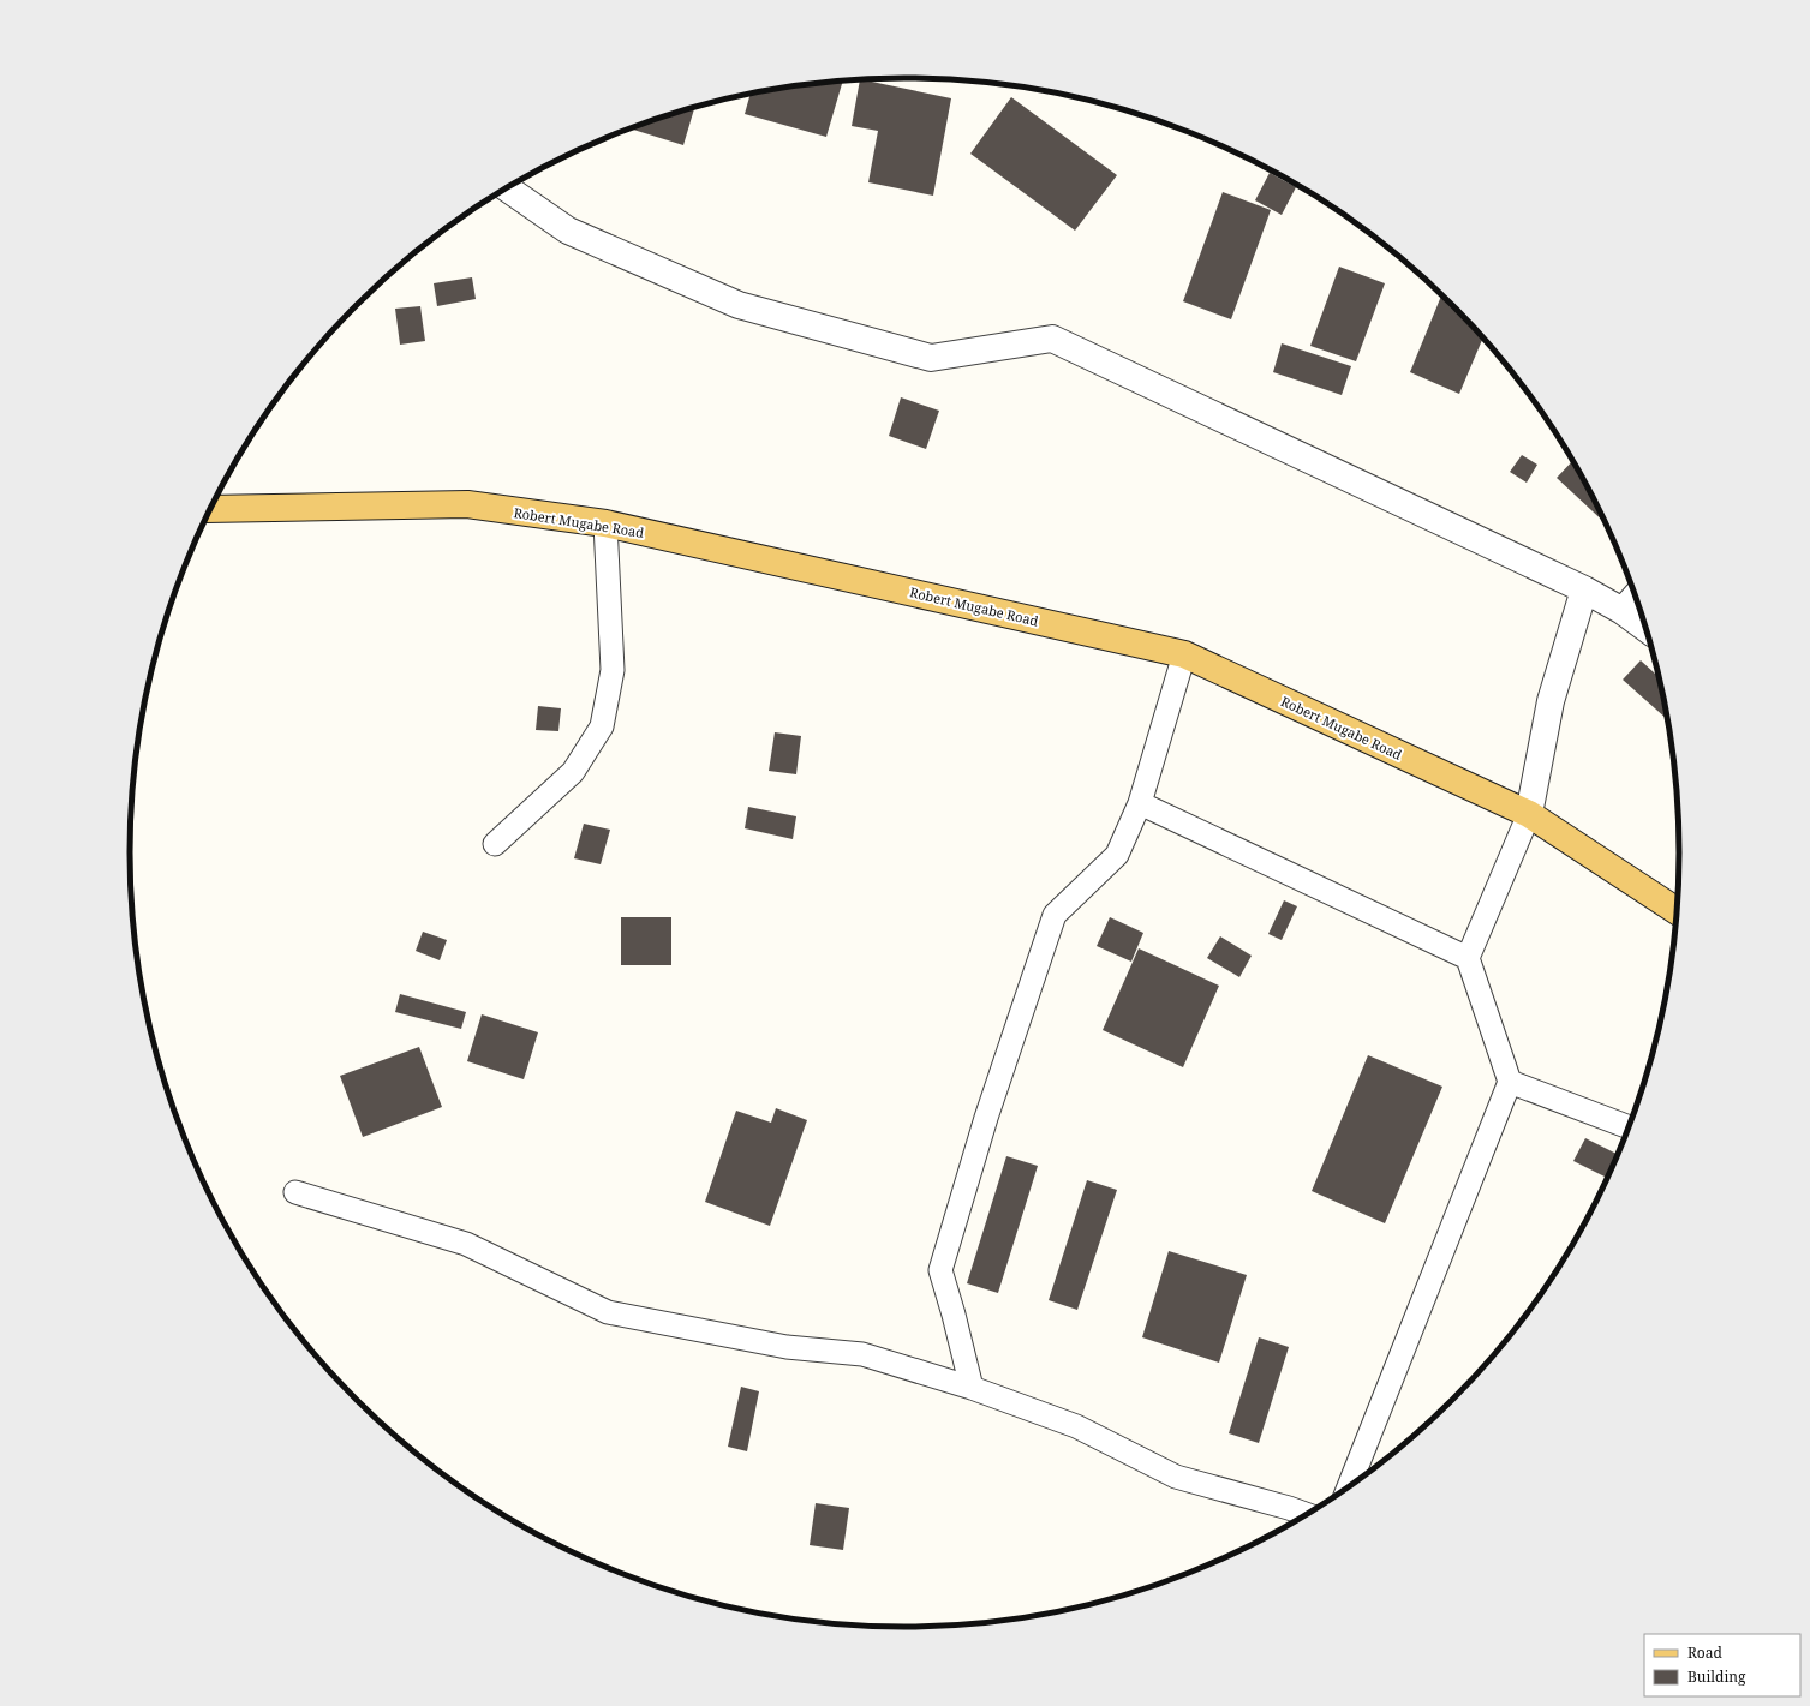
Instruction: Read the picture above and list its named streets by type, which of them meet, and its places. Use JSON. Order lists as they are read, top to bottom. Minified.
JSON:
{"streets":{"main road":["Robert Mugabe Road"]},"legend":["Road","Building"]}
